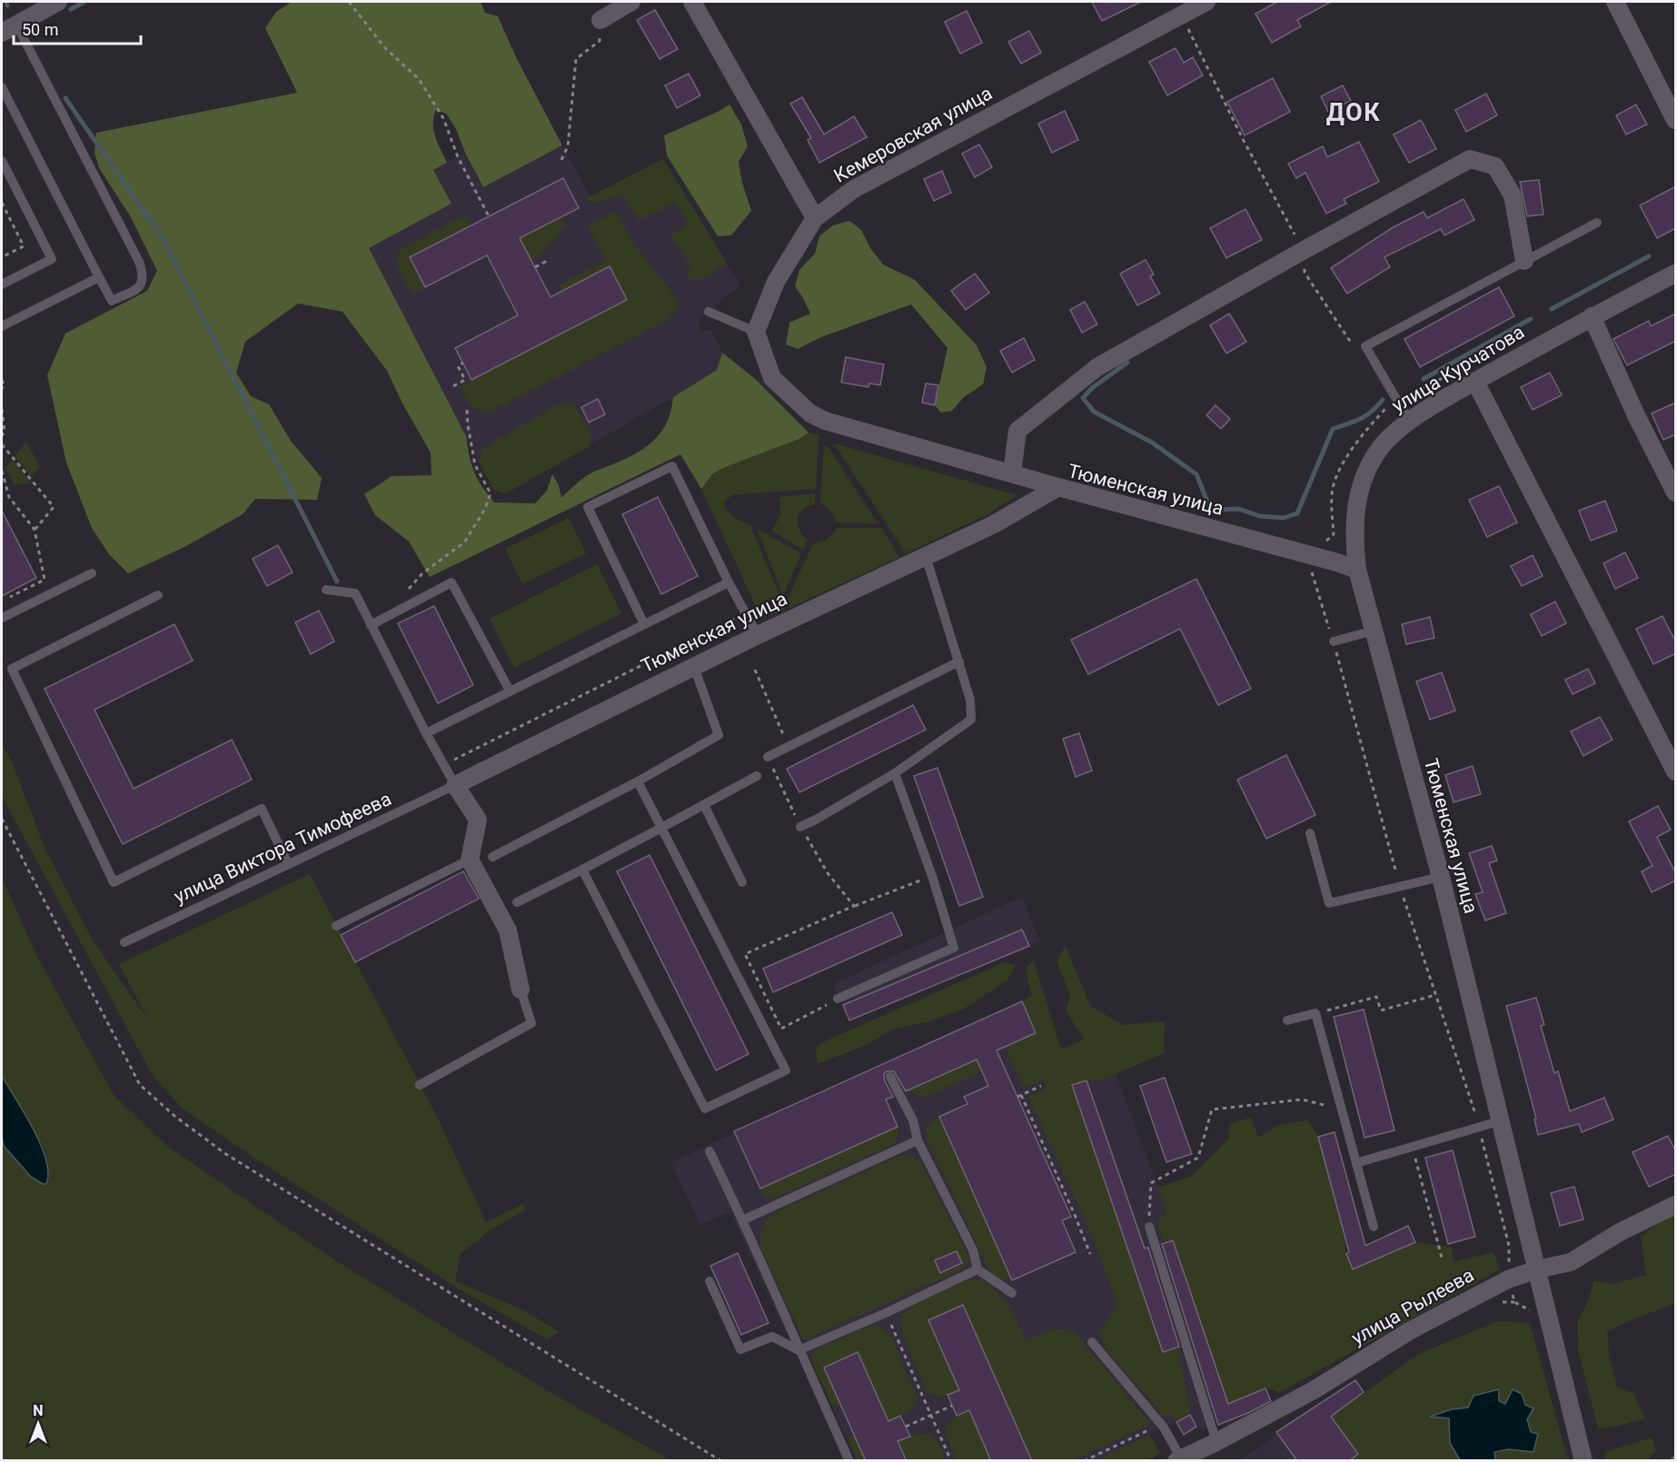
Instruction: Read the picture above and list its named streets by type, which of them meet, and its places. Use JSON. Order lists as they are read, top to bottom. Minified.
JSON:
{"streets":{"street":["Кемеровская улица","улица Курчатова","Тюменская улица","улица Рылеева"],"lane":["улица Виктора Тимофеева"]},"crossings":[["улица Курчатова","Тюменская улица"],["Тюменская улица","улица Виктора Тимофеева"],["Тюменская улица","улица Рылеева"]],"districts":["ДОК"],"scale_bar":"50 m","north":"top"}
